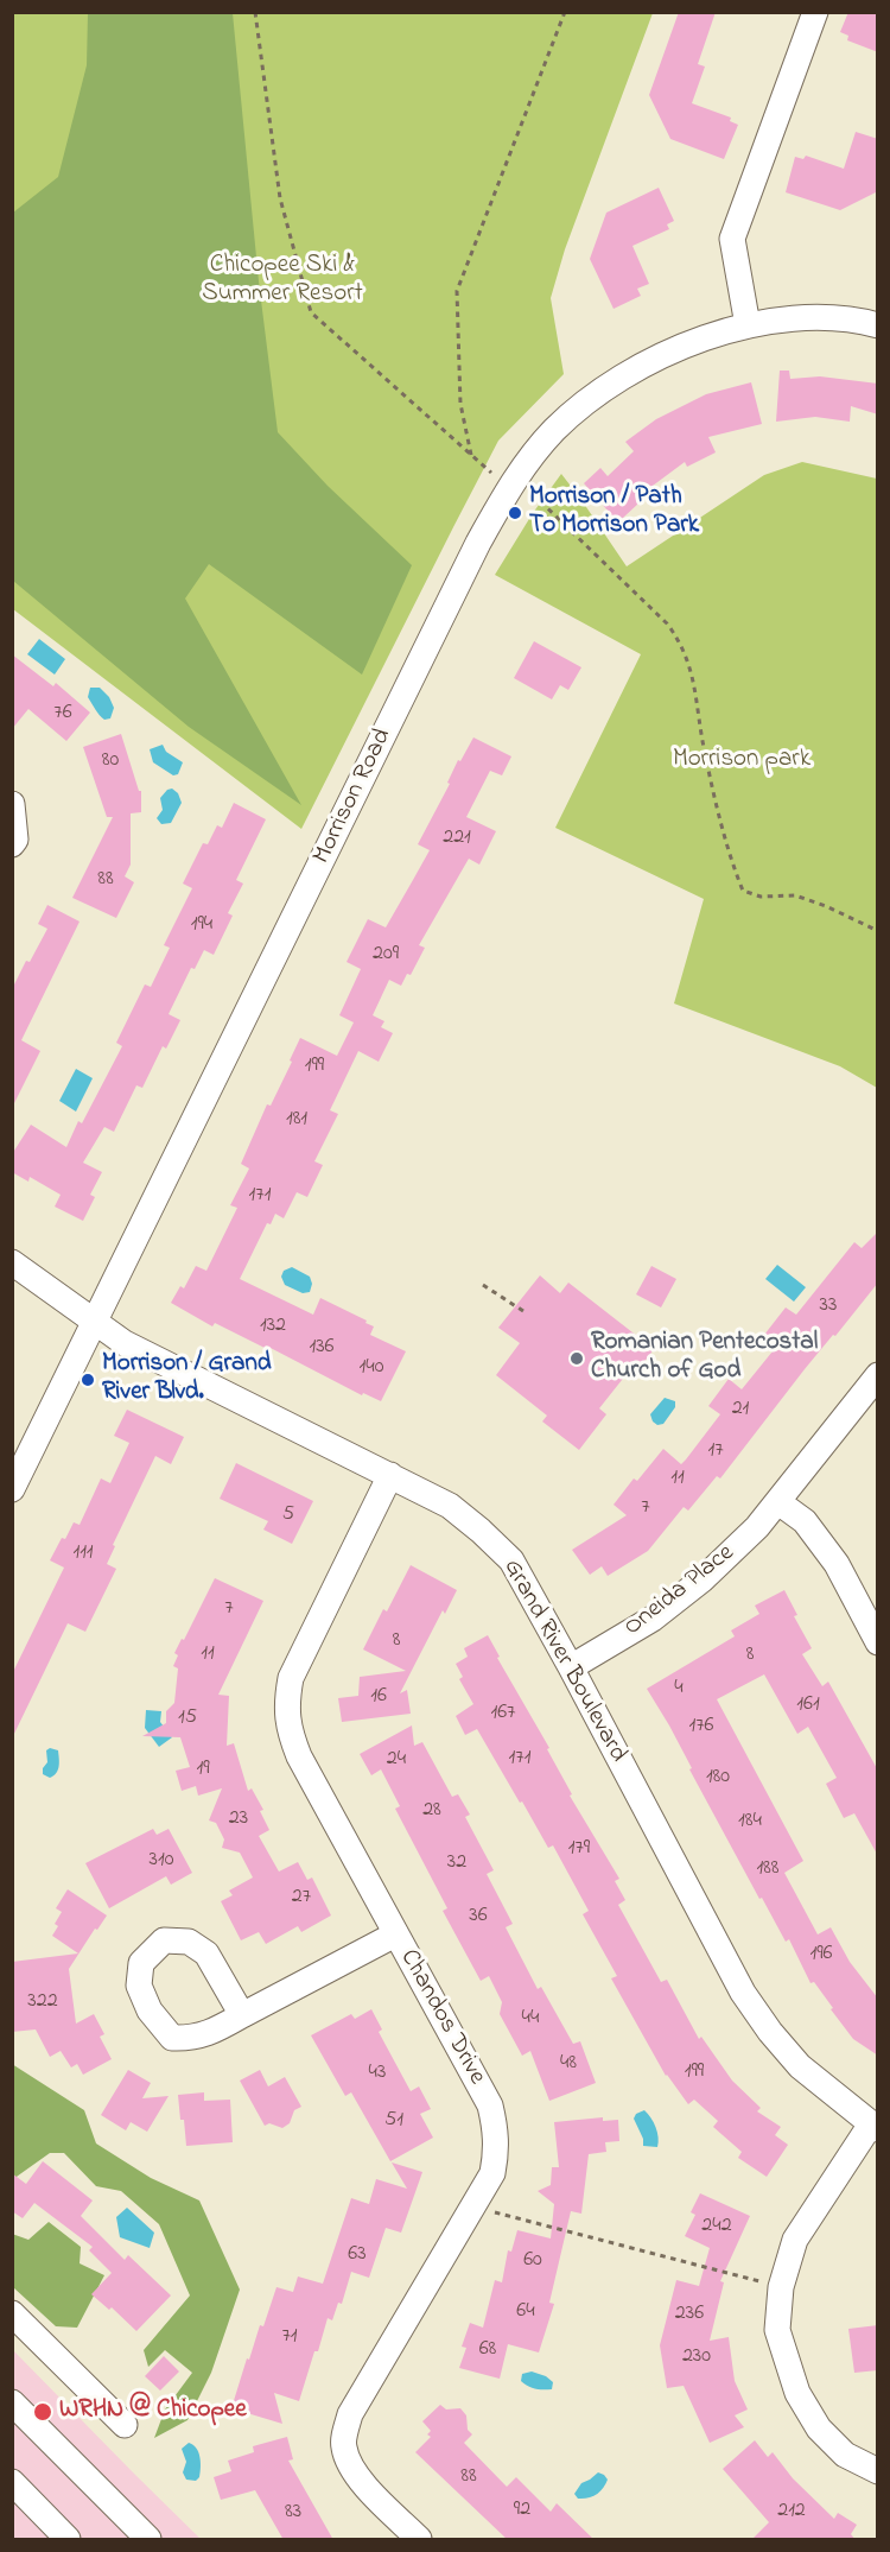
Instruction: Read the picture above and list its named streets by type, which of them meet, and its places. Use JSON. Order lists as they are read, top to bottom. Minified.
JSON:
{"streets":{"street":["Morrison Road","Oneida Place","Grand River Boulevard","Chandos Drive"]},"crossings":[["Morrison Road","Grand River Boulevard"],["Oneida Place","Grand River Boulevard"],["Grand River Boulevard","Chandos Drive"]],"parks":["Chicopee Ski & Summer Resort","Morrison park"],"places":["Morrison / Path To Morrison Park","Romanian Pentecostal Church of God","Morrison / Grand River Blvd.","WRHN @ Chicopee"],"house_numbers":["76","80","221","88","194","209","199","181","171","33","132","136","140","21","17","11","7","5","111","7","8","11","8","4","16","161","167","15","176","171","24","19","180","28","23","184","179","310","32","188","27","36","196","322","44","48","199","43","51","242","63","60","64","236","71","68","230","88","92","212","83"]}
